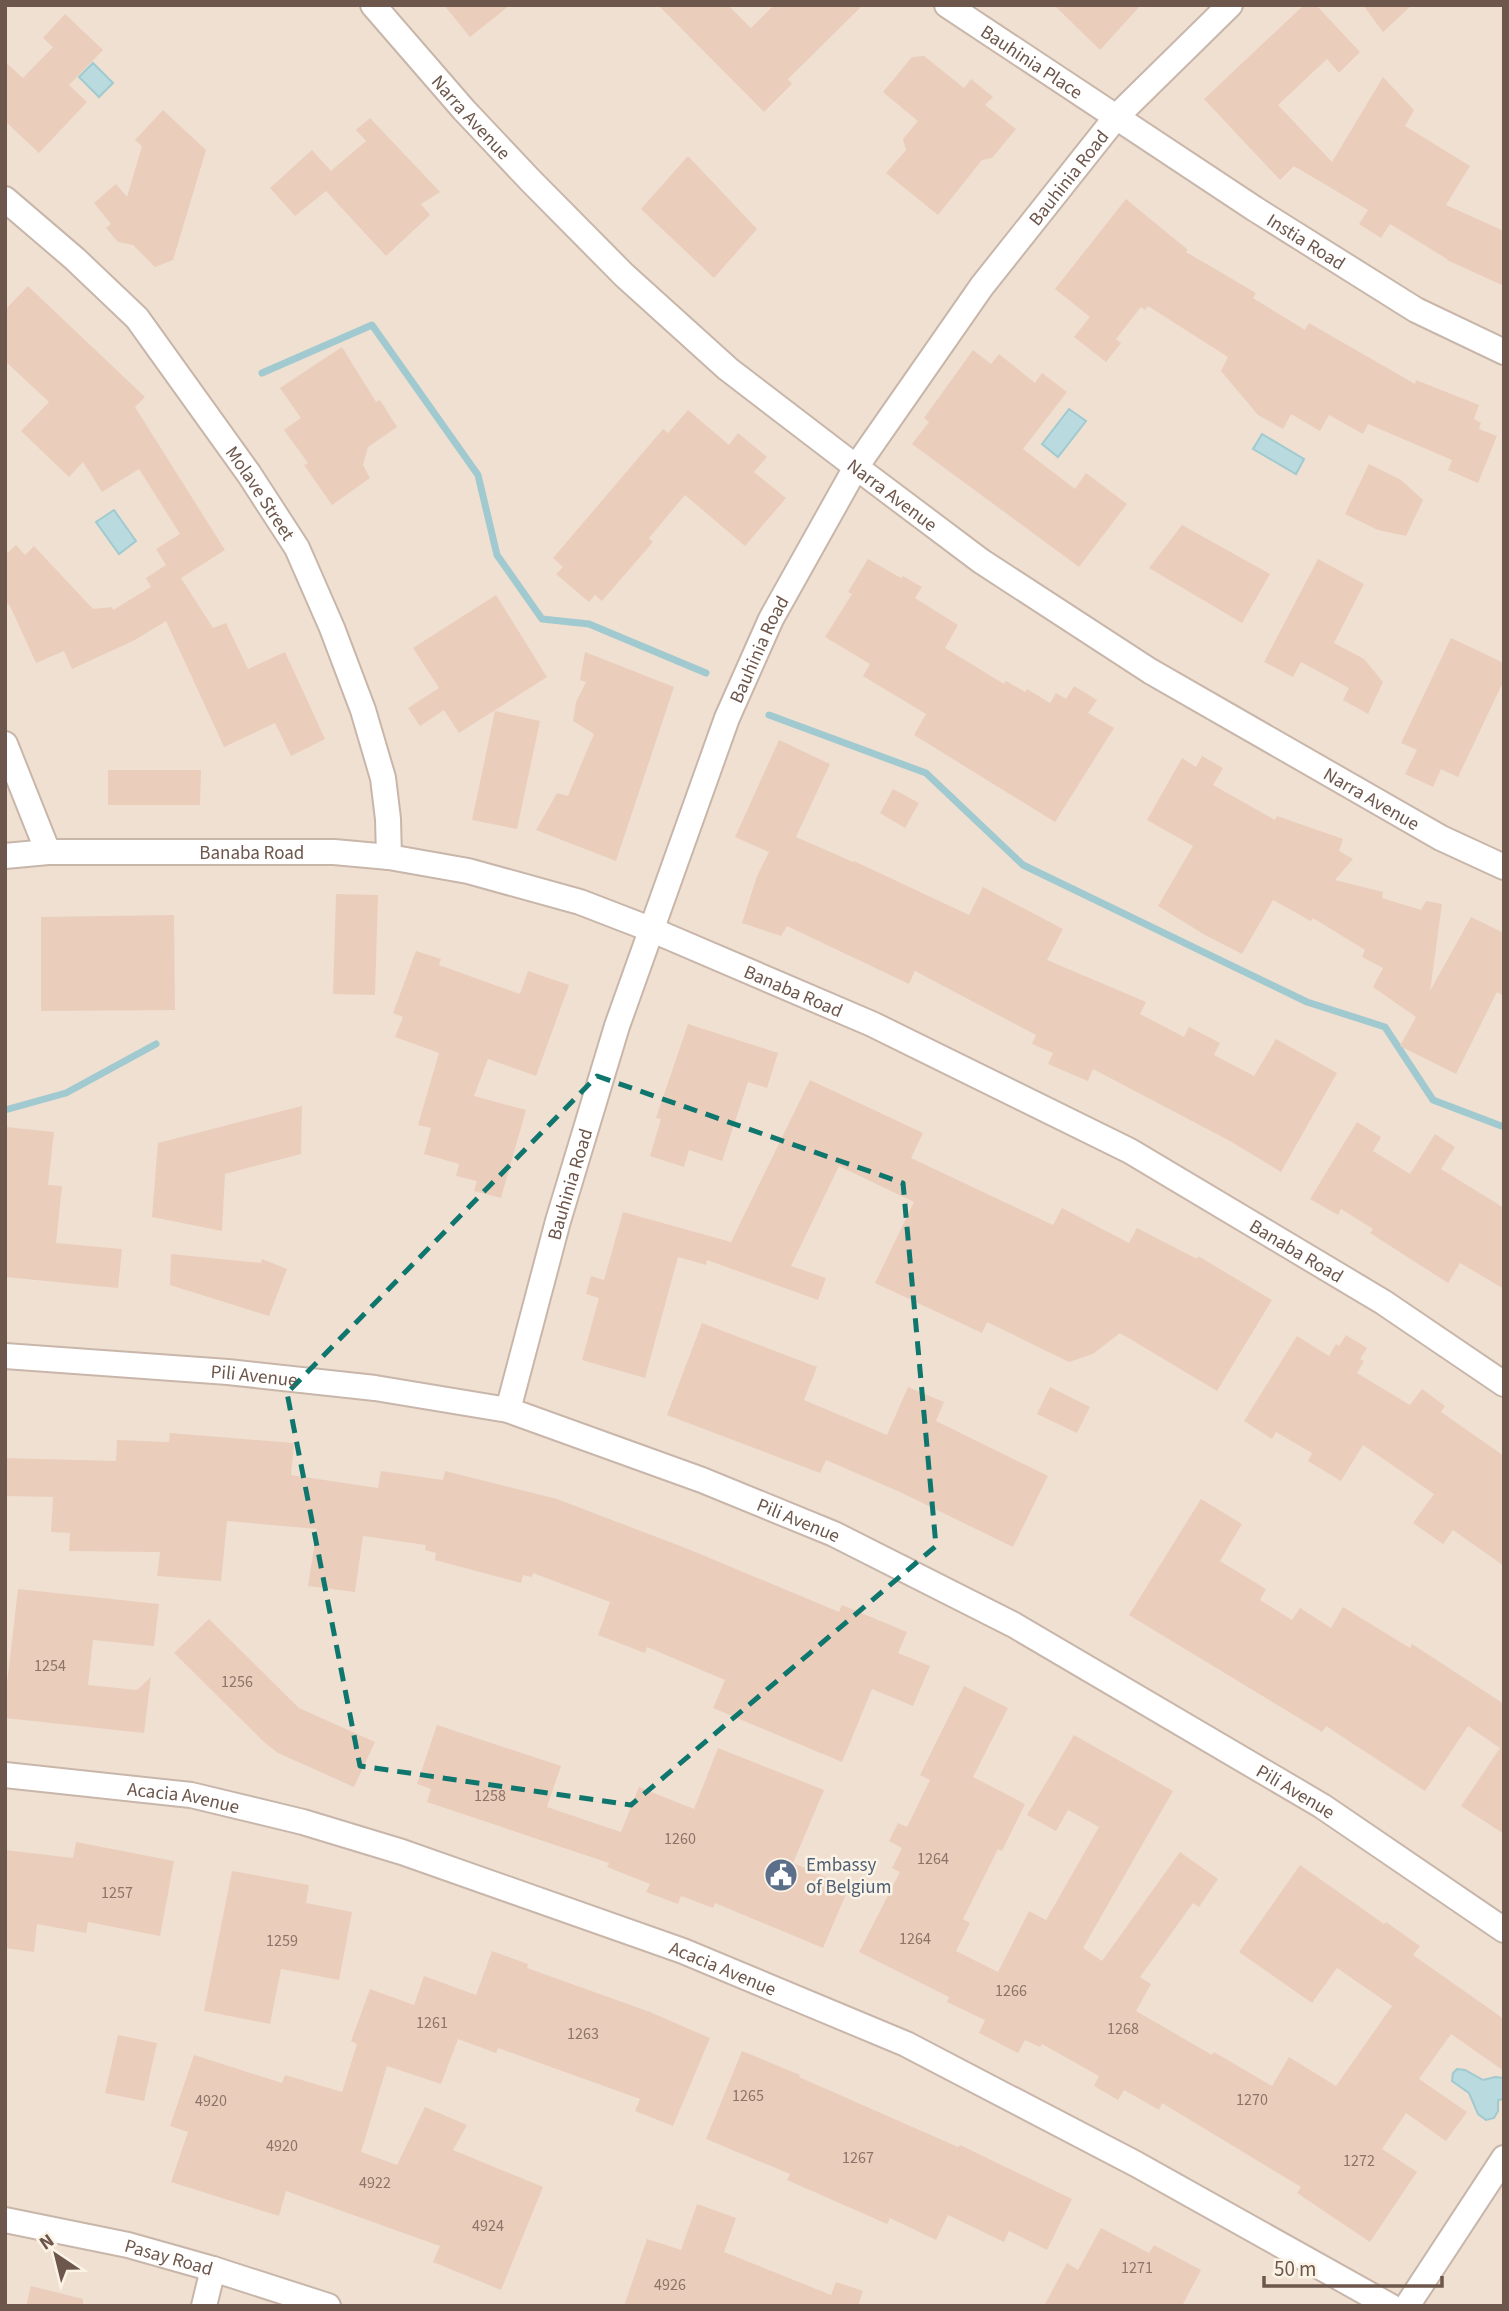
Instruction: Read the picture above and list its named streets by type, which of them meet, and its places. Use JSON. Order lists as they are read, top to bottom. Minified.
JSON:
{"streets":{"street":["Bauhinia Place","Narra Avenue","Bauhinia Road","Instia Road","Molave Street","Banaba Road","Pili Avenue","Acacia Avenue","Pasay Road"]},"crossings":[["Bauhinia Place","Bauhinia Road"],["Bauhinia Place","Instia Road"],["Narra Avenue","Bauhinia Road"],["Bauhinia Road","Instia Road"],["Bauhinia Road","Banaba Road"],["Bauhinia Road","Pili Avenue"],["Molave Street","Banaba Road"]],"places":{"public building":["Embassy of Belgium"]},"house_numbers":["1254","1256","1258","1260","1264","1257","1264","1259","1266","1261","1268","1263","1265","1270","4920","4920","1267","1272","4922","4924","1271","4926"],"scale_bar":"50 m","north":"top left"}
